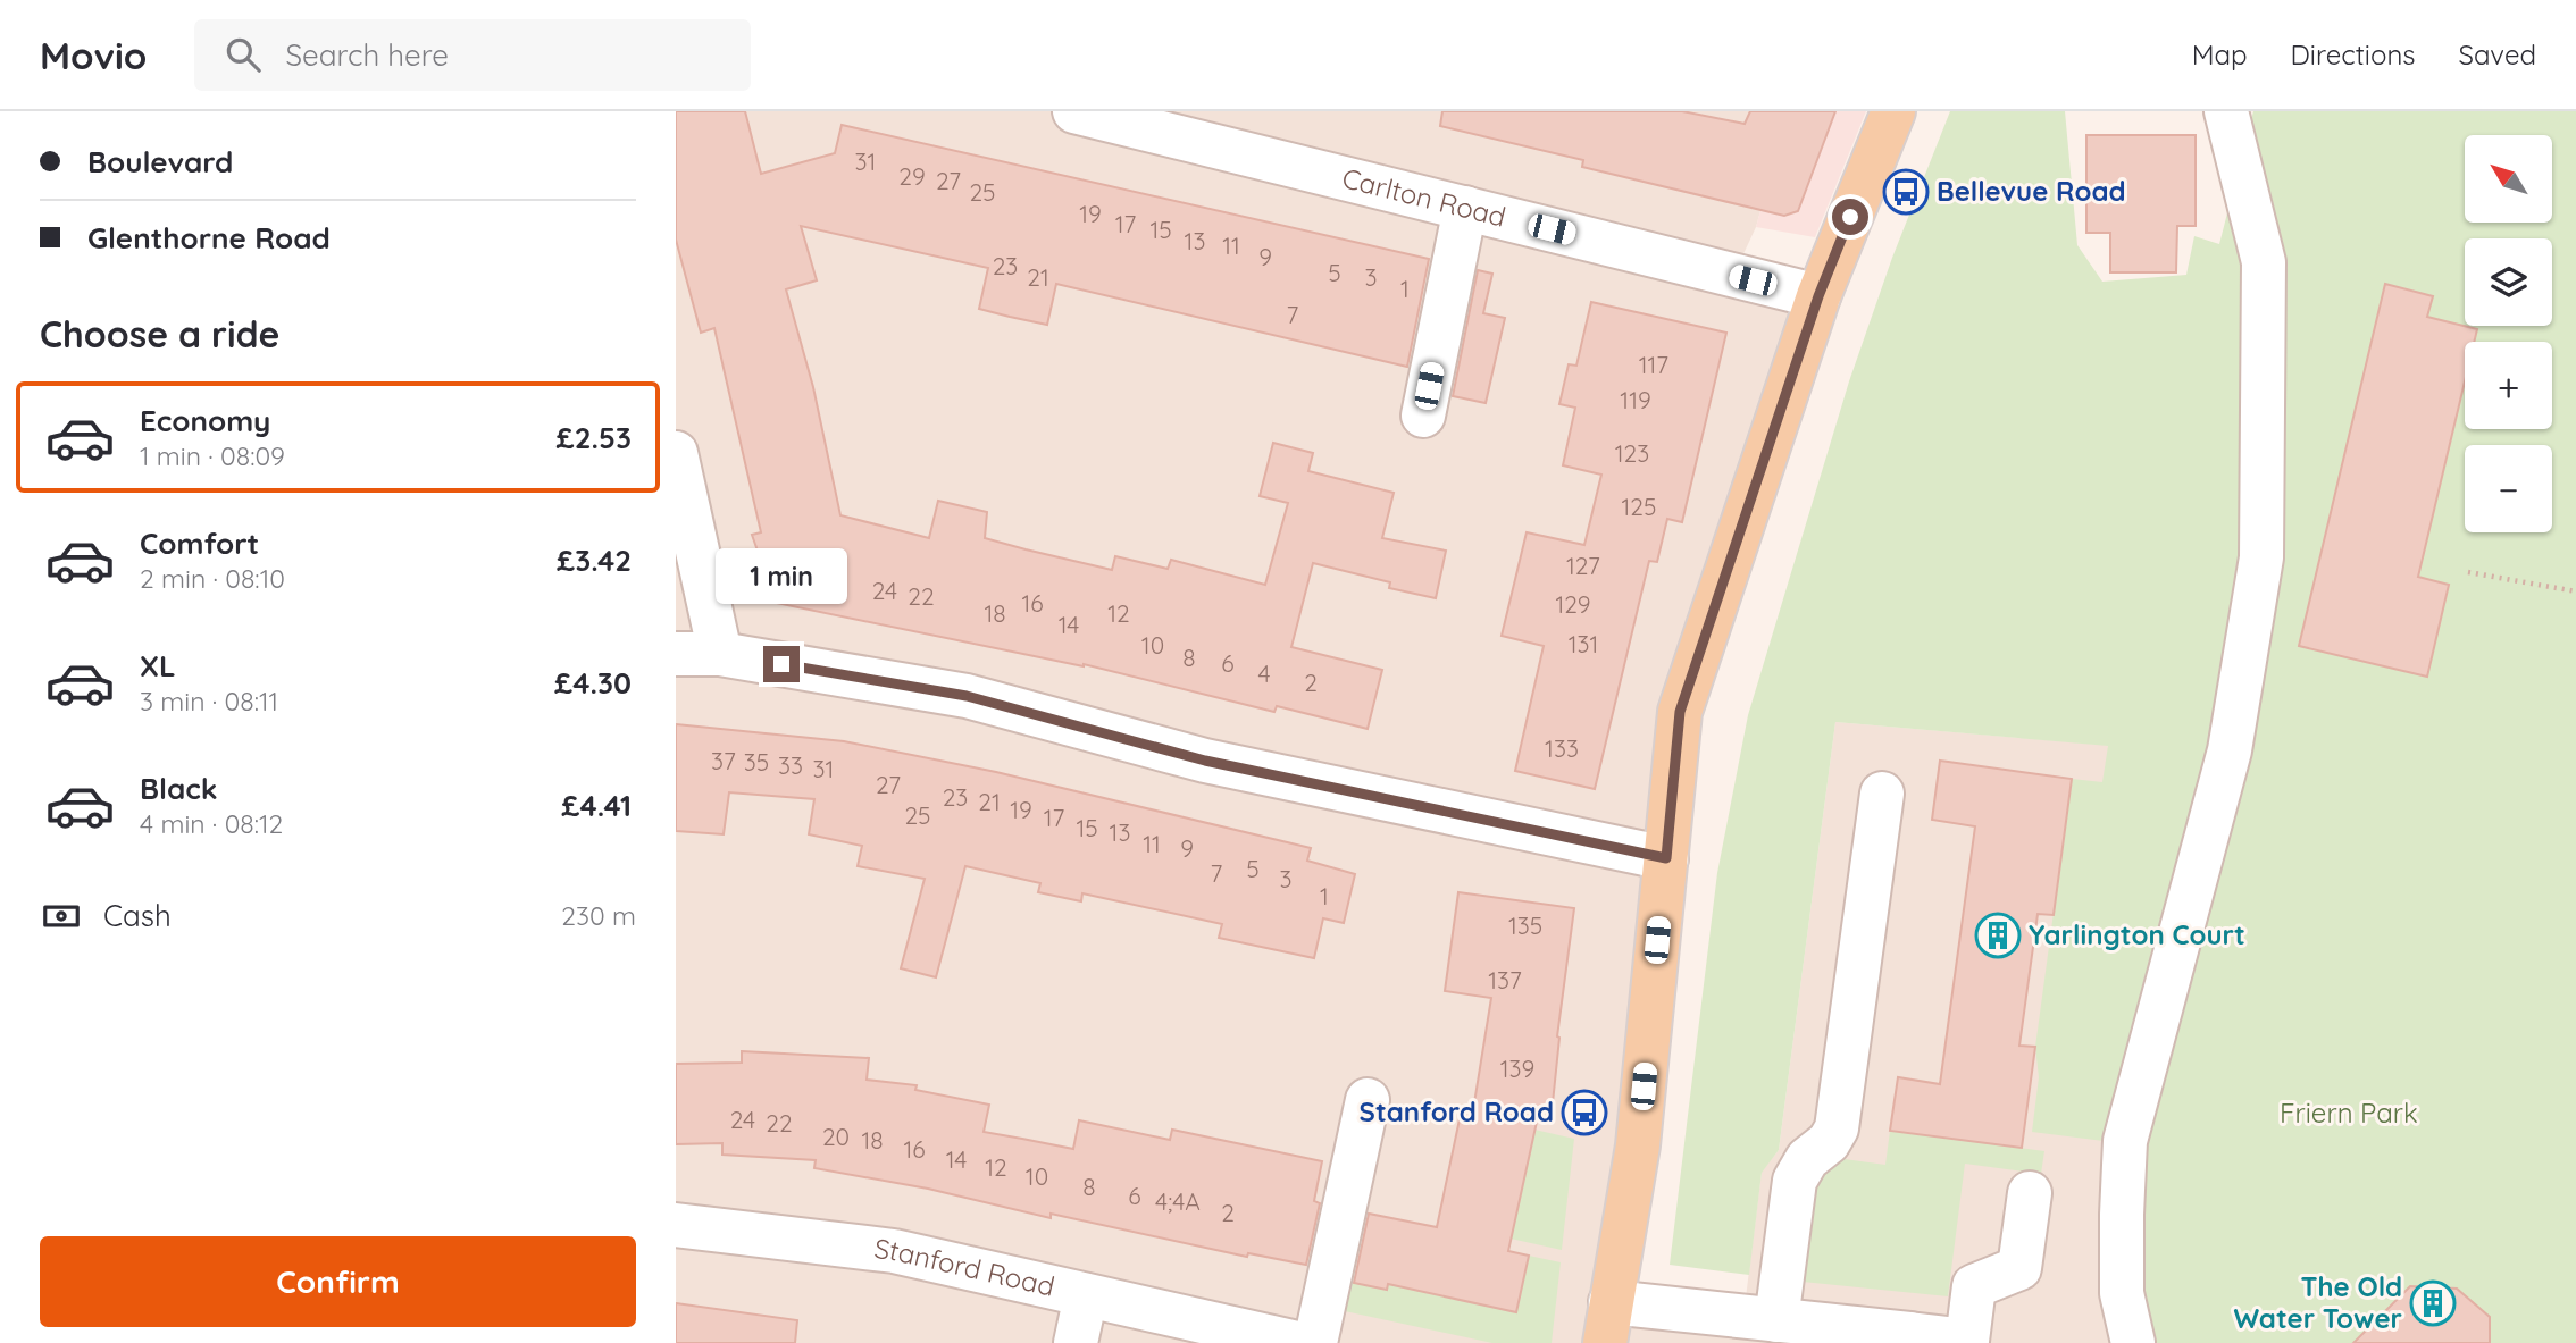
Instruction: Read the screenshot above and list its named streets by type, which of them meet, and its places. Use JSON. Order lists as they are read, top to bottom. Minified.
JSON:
{"streets":{"street":["Carlton Road","Stanford Road"]},"parks":["Friern Park"],"places":{"bus stop":["Bellevue Road","Stanford Road"],"building":["Yarlington Court","The Old Water Tower"]},"house_numbers":["31","29","27","25","19","17","15","13","11","9","23","5","21","3","1","7","117","119","123","125","127","24","22","16","129","18","12","14","131","10","8","6","4","2","133","37","35","33","31","27","23","21","19","25","17","15","13","11","9","5","7","3","1","135","137","139","24","22","20","18","16","14","12","10","8","6","4;4A","2"],"north":"top left","page":{"header":"Movio","search":"Search here","nav":["Map","Directions","Saved"],"banner":["Boulevard","Glenthorne Road"],"map_buttons":["+","−"],"heading":"Choose a ride","list":[{"name":"Economy","note":"1 min · 08:09","value":"£2.53"},{"name":"Comfort","note":"2 min · 08:10","value":"£3.42"},{"name":"XL","note":"3 min · 08:11","value":"£4.30"},{"name":"Black","note":"4 min · 08:12","value":"£4.41"}],"bubble":"1 min","pay":["Cash","230 m"],"buttons":"Confirm"}}
